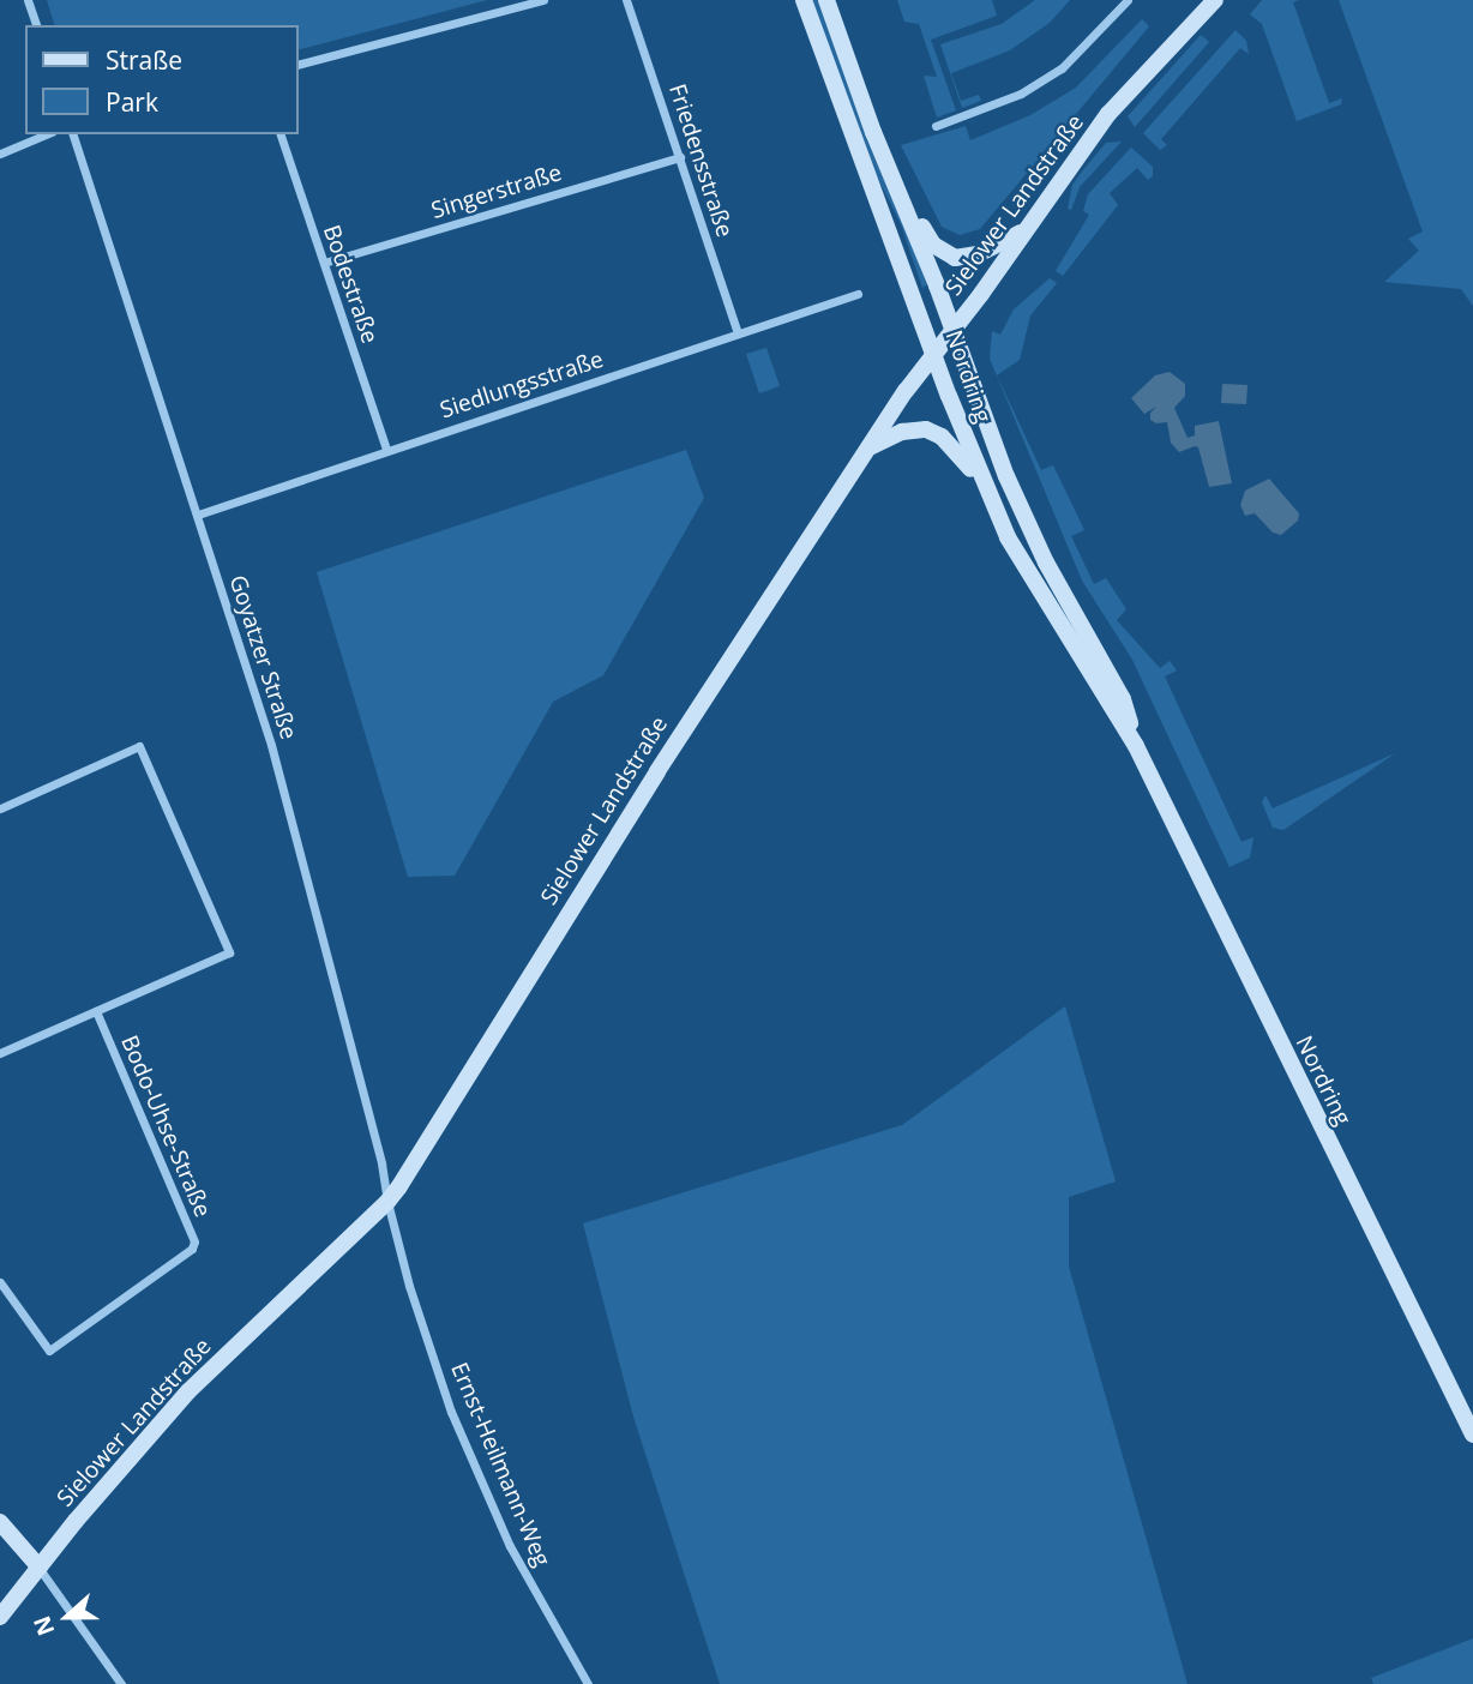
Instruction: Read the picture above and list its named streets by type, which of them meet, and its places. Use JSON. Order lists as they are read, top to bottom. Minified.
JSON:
{"streets":{"main road":["Sielower Landstraße","Nordring"],"street":["Friedensstraße","Singerstraße","Bodestraße","Siedlungsstraße","Goyatzer Straße","Bodo-Uhse-Straße","Ernst-Heilmann-Weg"]},"crossings":[["Friedensstraße","Singerstraße"],["Friedensstraße","Siedlungsstraße"],["Singerstraße","Bodestraße"],["Sielower Landstraße","Nordring"],["Sielower Landstraße","Goyatzer Straße"],["Sielower Landstraße","Ernst-Heilmann-Weg"],["Bodestraße","Siedlungsstraße"],["Siedlungsstraße","Goyatzer Straße"],["Goyatzer Straße","Ernst-Heilmann-Weg"]],"legend":["Straße","Park"],"north":"left"}
